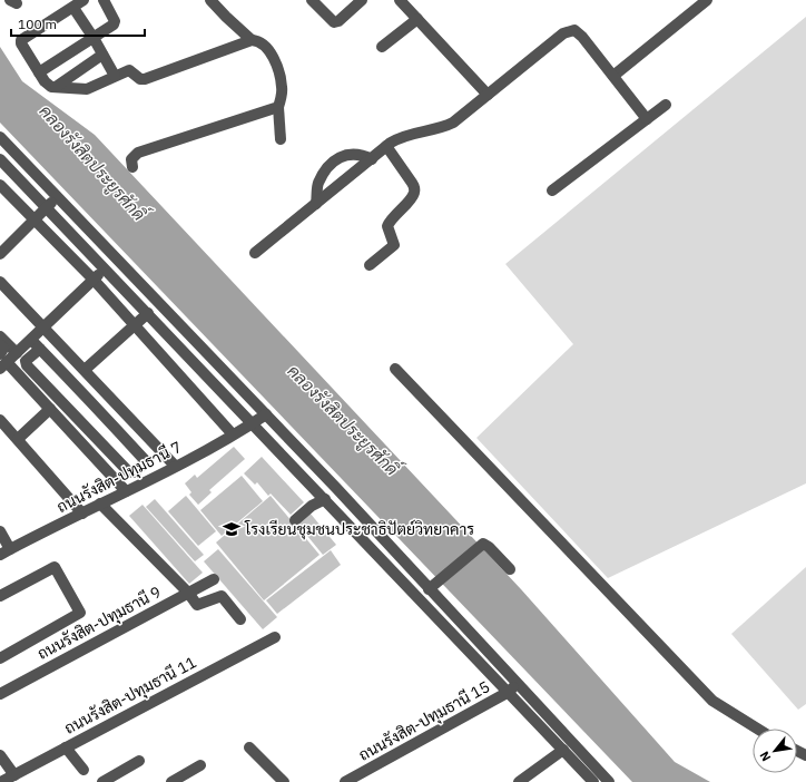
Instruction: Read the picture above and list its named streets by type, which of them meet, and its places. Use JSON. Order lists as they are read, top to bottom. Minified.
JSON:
{"streets":{"street":["ถนนรังสิต-ปทุมธานี 7","ถนนรังสิต-ปทุมธานี 9","ถนนรังสิต-ปทุมธานี 11","ถนนรังสิต-ปทุมธานี 15"]},"water":["คลองรังสิตประยูรศักดิ์"],"places":{"school or university":["โรงเรียนชุมชนประชาธิปัตย์วิทยาคาร"]},"scale_bar":"100 m","north":"bottom left"}
